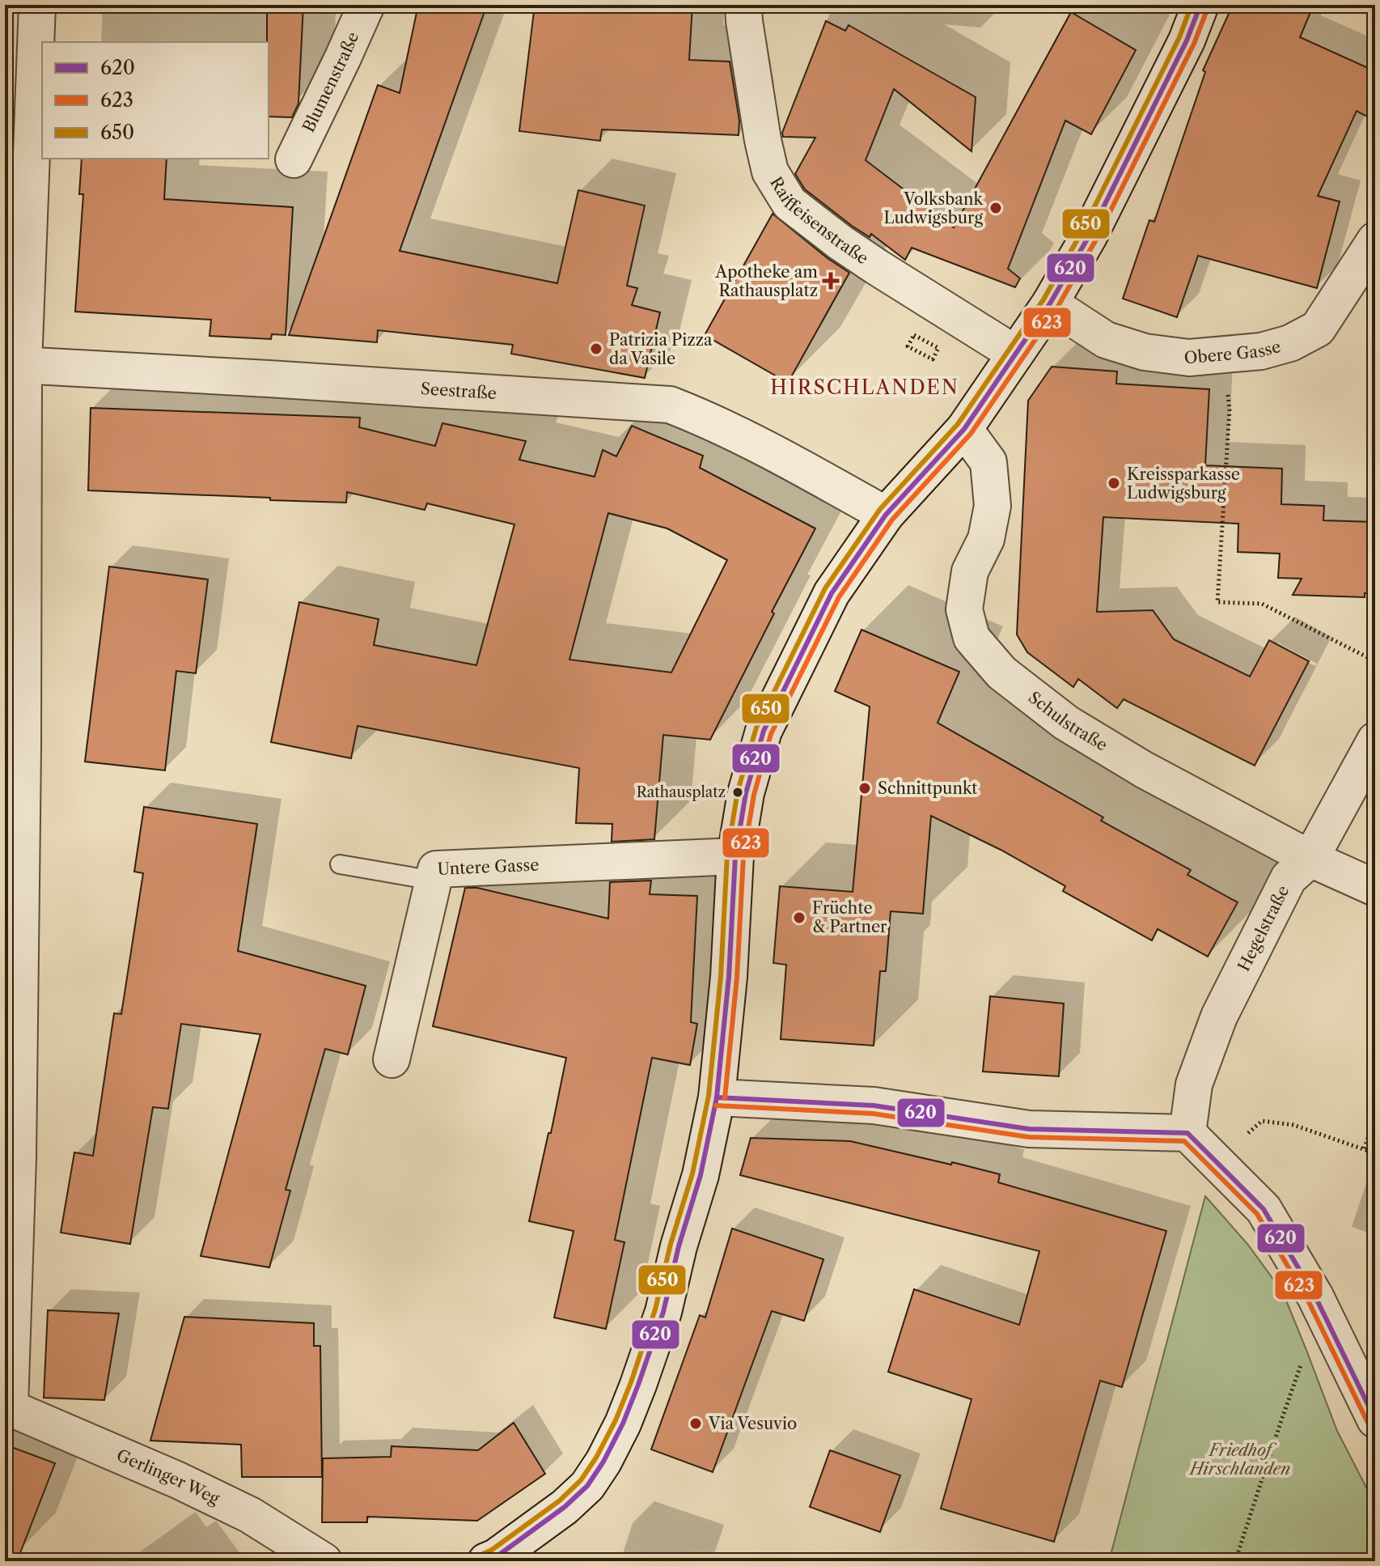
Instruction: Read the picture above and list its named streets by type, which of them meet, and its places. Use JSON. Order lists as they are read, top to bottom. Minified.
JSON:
{"streets":{"street":["Blumenstraße","Raiffeisenstraße","Obere Gasse","Seestraße","Schulstraße","Untere Gasse","Hegelstraße","Gerlinger Weg"]},"crossings":[["Schulstraße","Hegelstraße"]],"districts":["HIRSCHLANDEN"],"parks":["Friedhof Hirschlanden"],"places":{"other":["Volksbank Ludwigsburg","Patrizia Pizza da Vasile","Kreissparkasse Ludwigsburg","Schnittpunkt","Rathausplatz","Früchte & Partner","Via Vesuvio"],"health":["Apotheke am Rathausplatz"]},"lines":["transit line 620","transit line 650","transit line 623"],"legend":["620","623","650"]}
